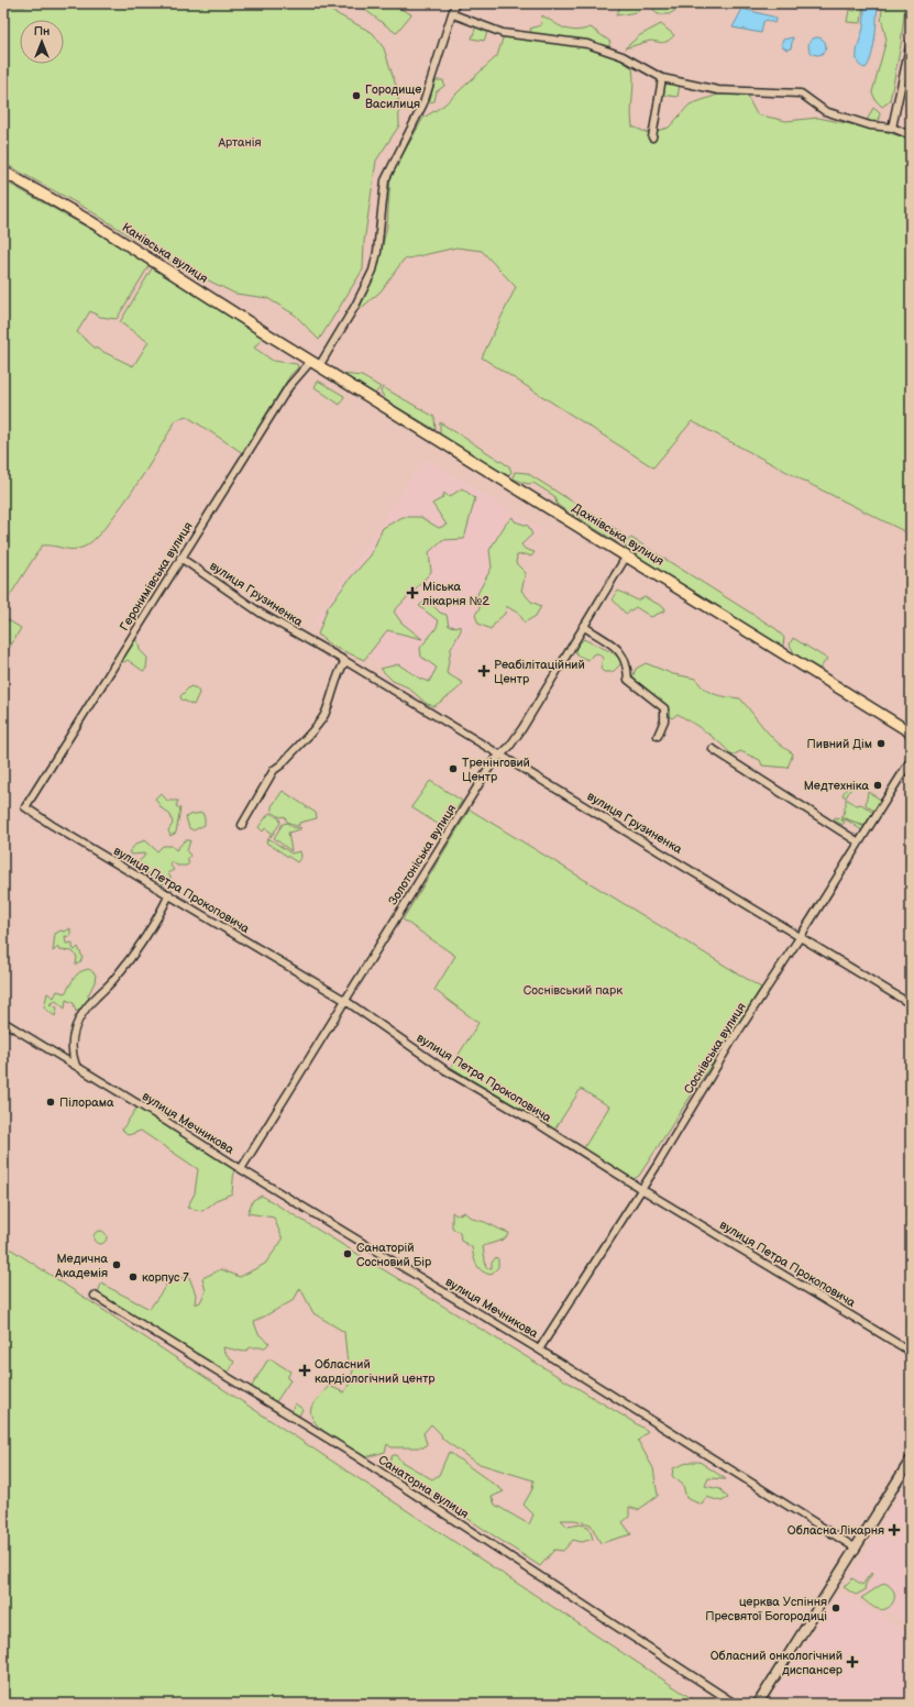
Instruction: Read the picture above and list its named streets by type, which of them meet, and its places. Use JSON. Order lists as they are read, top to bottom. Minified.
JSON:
{"streets":{"main road":["Канівська вулиця","Дахнівська вулиця"],"street":["Геронимівська вулиця","вулиця Грузиненка","Золотоніська вулиця","вулиця Петра Прокоповича","Соснівська вулиця","вулиця Мечникова","Санаторна вулиця"]},"crossings":[["Канівська вулиця","Дахнівська вулиця"],["Канівська вулиця","Геронимівська вулиця"],["Дахнівська вулиця","Геронимівська вулиця"],["Дахнівська вулиця","Золотоніська вулиця"],["Геронимівська вулиця","вулиця Грузиненка"],["Геронимівська вулиця","вулиця Петра Прокоповича"],["вулиця Грузиненка","Золотоніська вулиця"],["вулиця Грузиненка","Соснівська вулиця"],["Золотоніська вулиця","вулиця Петра Прокоповича"],["Золотоніська вулиця","вулиця Мечникова"],["вулиця Петра Прокоповича","Соснівська вулиця"],["Соснівська вулиця","вулиця Мечникова"]],"parks":["Артанія","Соснівський парк"],"places":{"other":["Городище Василиця","Пивний Дім","Тренінговий Центр","Медтехніка","Пілорама","Санаторій Сосновий Бір","Медична Академія","корпус 7","церква Успіння Пресвятої Богородиці"],"health":["Міська лікарня №2","Реабілітаційний Центр","Обласний кардіологічний центр","Обласна Лікарня","Обласний онкологічний диспансер"]},"north":"top"}
